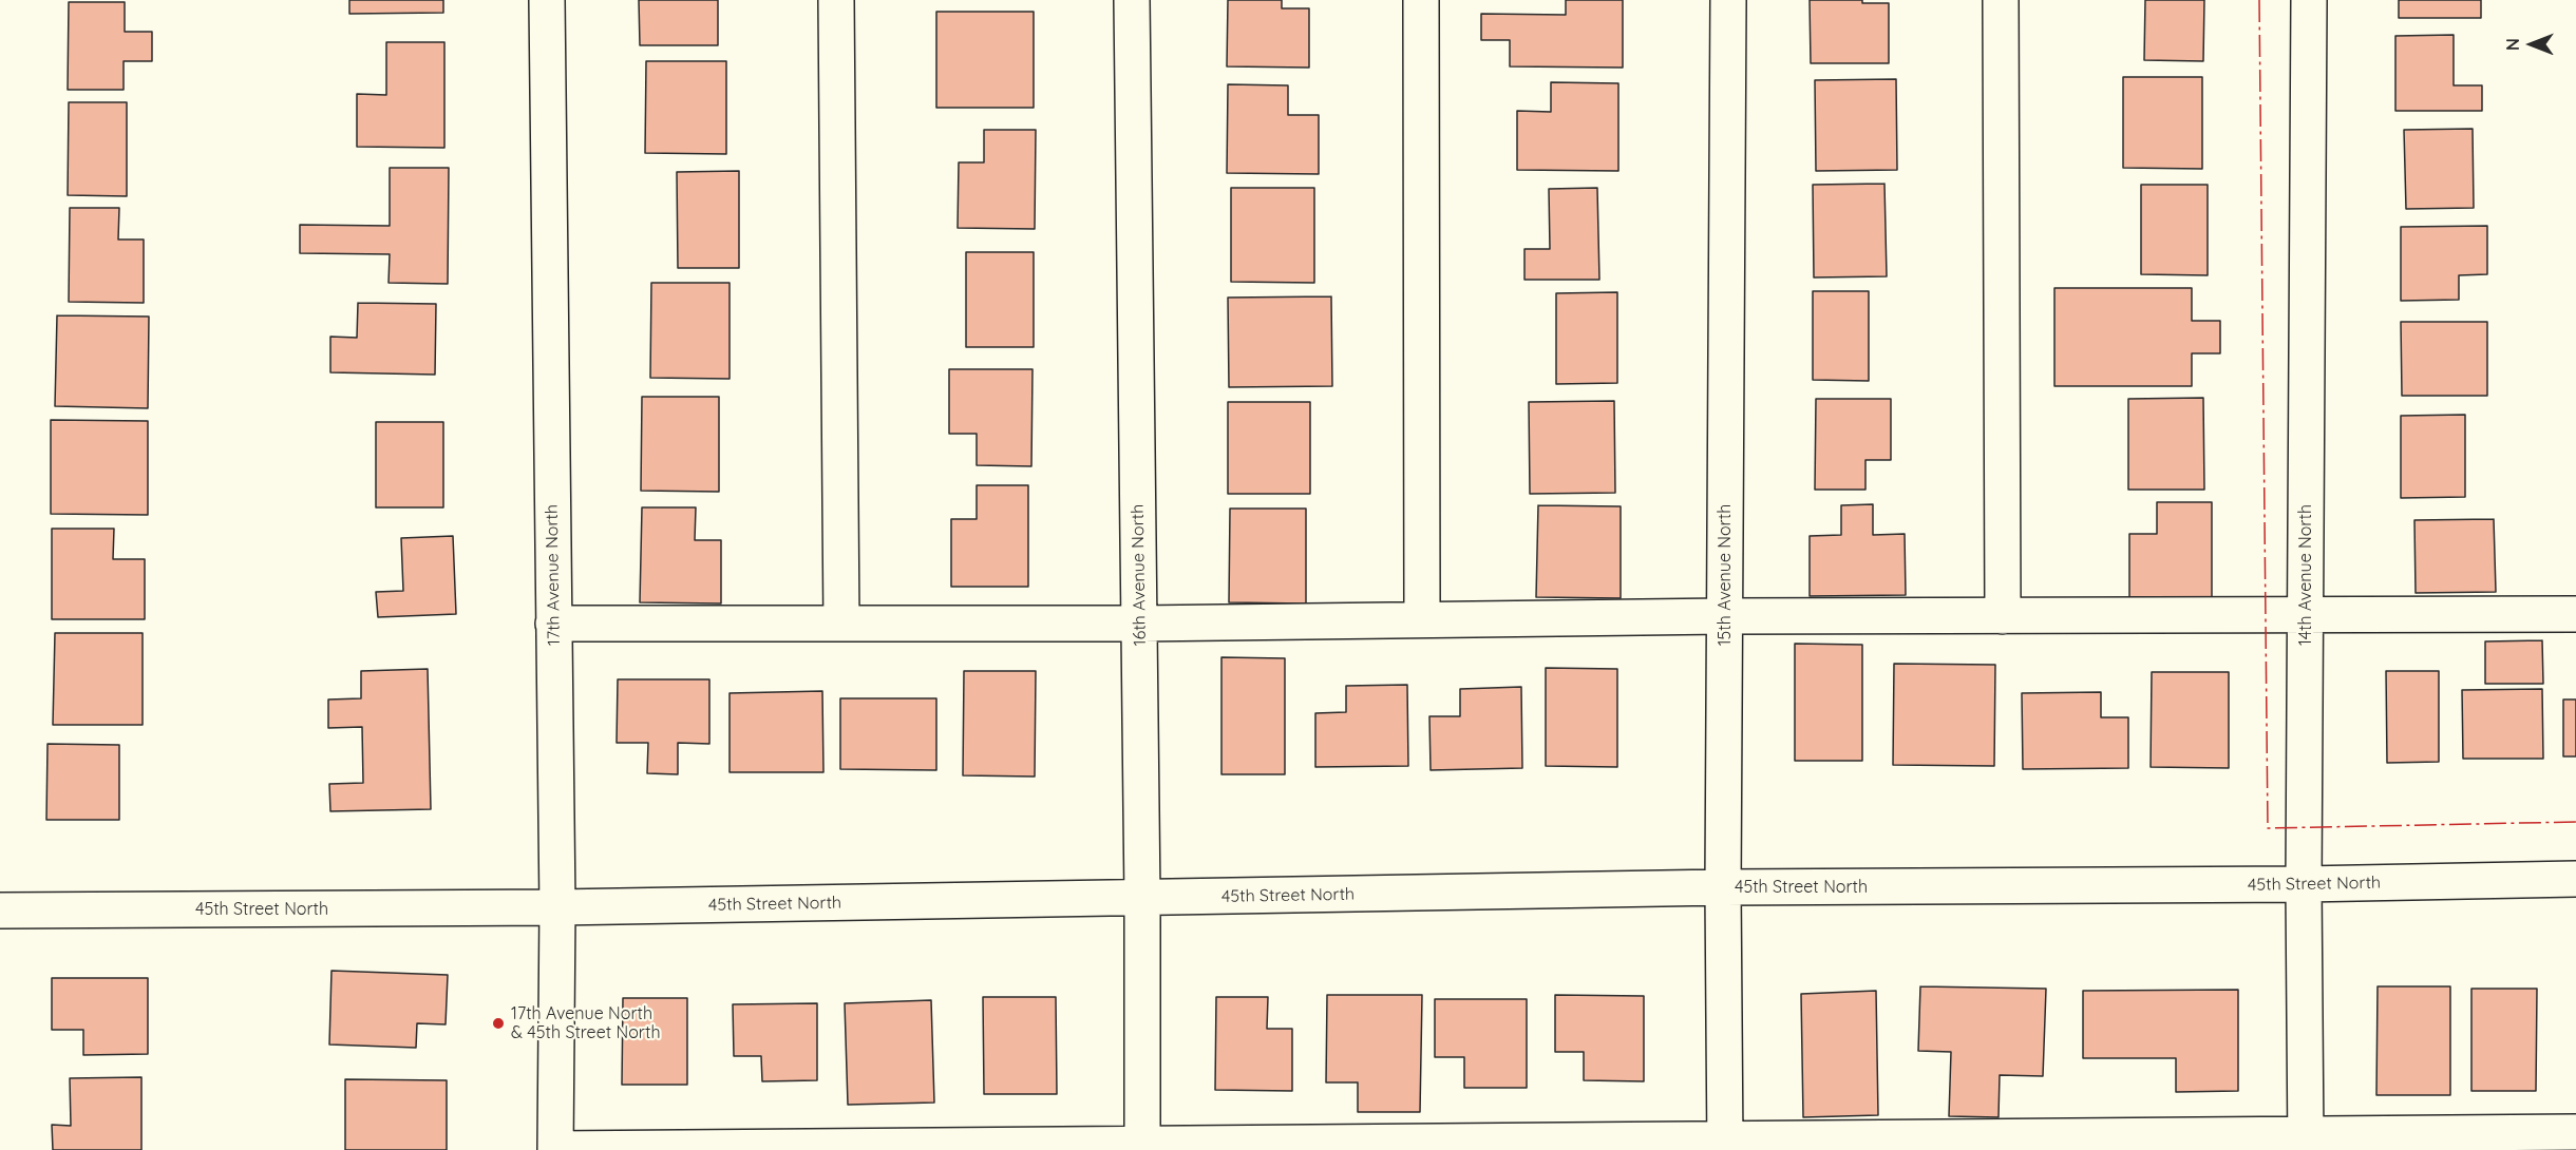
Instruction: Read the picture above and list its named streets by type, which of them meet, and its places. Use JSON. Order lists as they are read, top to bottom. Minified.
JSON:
{"streets":{"street":["17th Avenue North","16th Avenue North","15th Avenue North","14th Avenue North","45th Street North"]},"crossings":[["17th Avenue North","45th Street North"],["16th Avenue North","45th Street North"],["15th Avenue North","45th Street North"],["14th Avenue North","45th Street North"]],"places":["17th Avenue North & 45th Street North"],"north":"left"}
